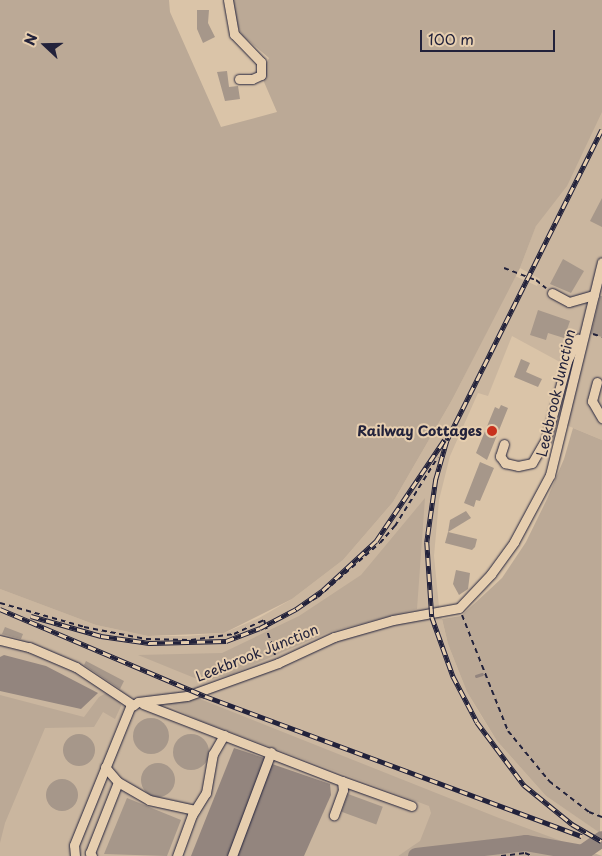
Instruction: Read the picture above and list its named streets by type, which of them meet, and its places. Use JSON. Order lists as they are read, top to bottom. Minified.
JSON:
{"streets":{"street":["Leekbrook Junction"]},"places":["Railway Cottages"],"scale_bar":"100 m","north":"left"}
